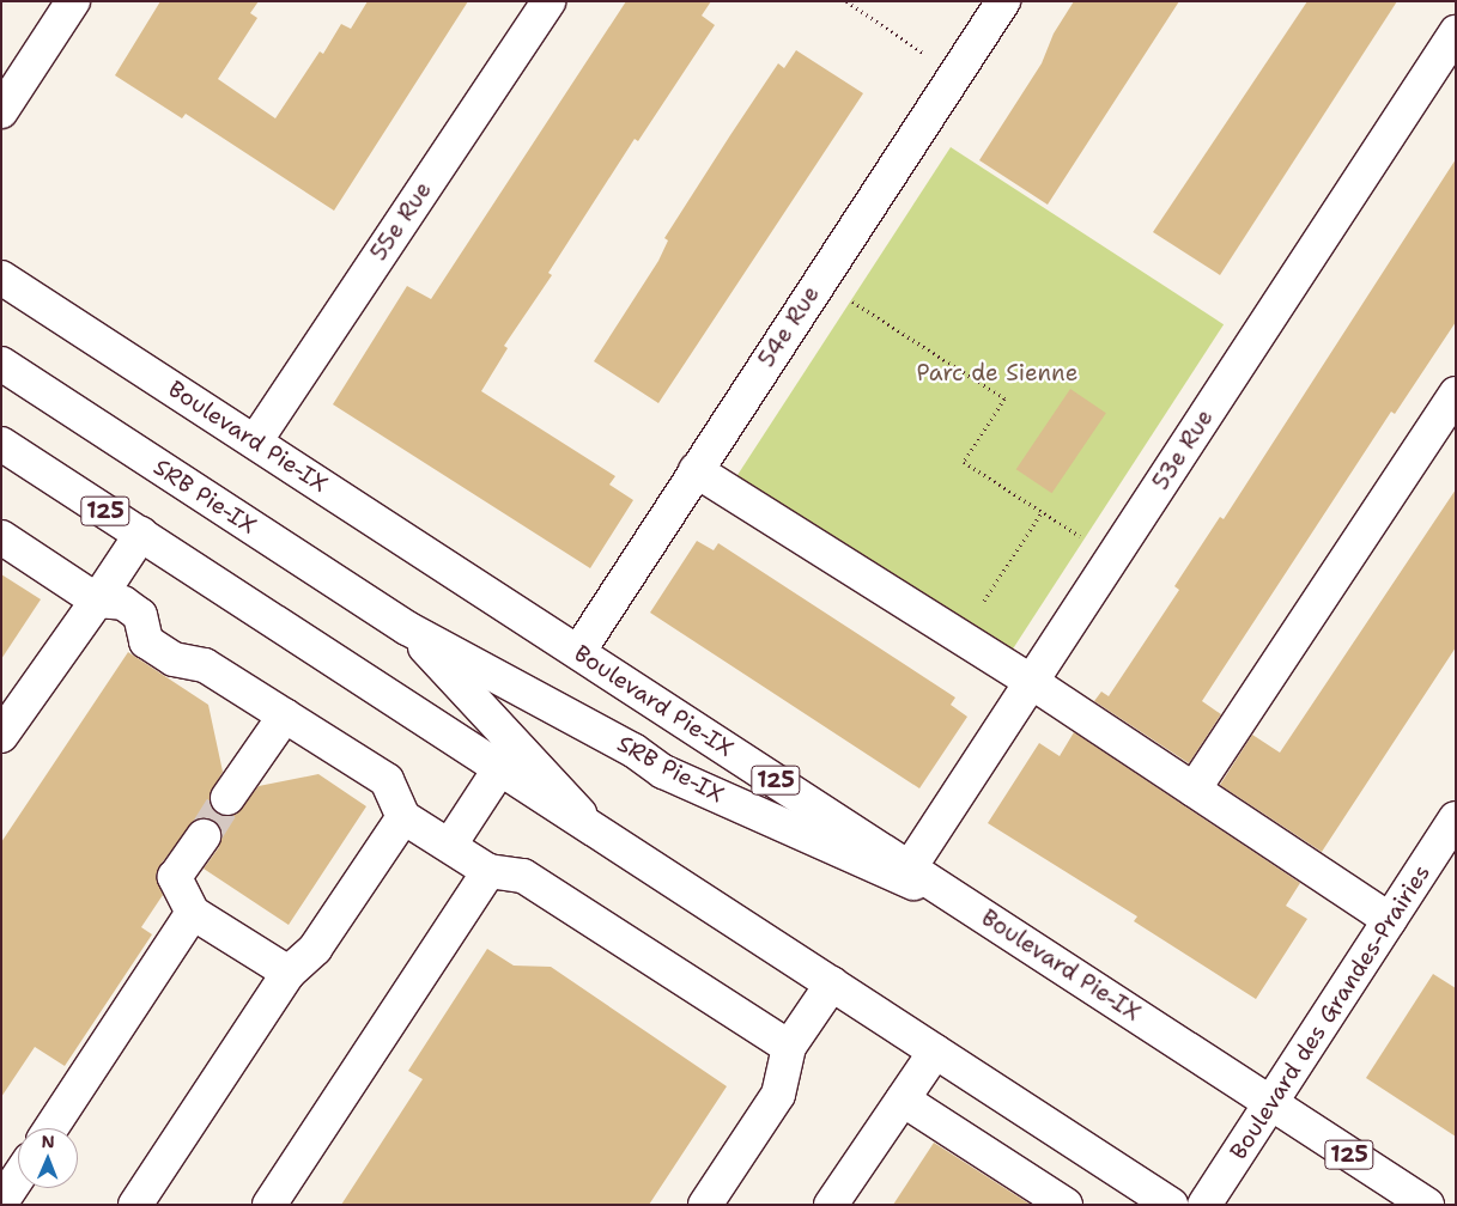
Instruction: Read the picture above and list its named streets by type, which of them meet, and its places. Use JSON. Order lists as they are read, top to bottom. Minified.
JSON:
{"streets":{"main road":["55e Rue","54e Rue","Boulevard Pie-IX","53e Rue","SRB Pie-IX","125","Boulevard des Grandes-Prairies"]},"crossings":[["55e Rue","Boulevard Pie-IX"],["54e Rue","Boulevard Pie-IX"],["Boulevard Pie-IX","53e Rue"],["Boulevard Pie-IX","SRB Pie-IX"],["Boulevard Pie-IX","Boulevard des Grandes-Prairies"],["SRB Pie-IX","125"]],"parks":["Parc de Sienne"],"north":"top"}
